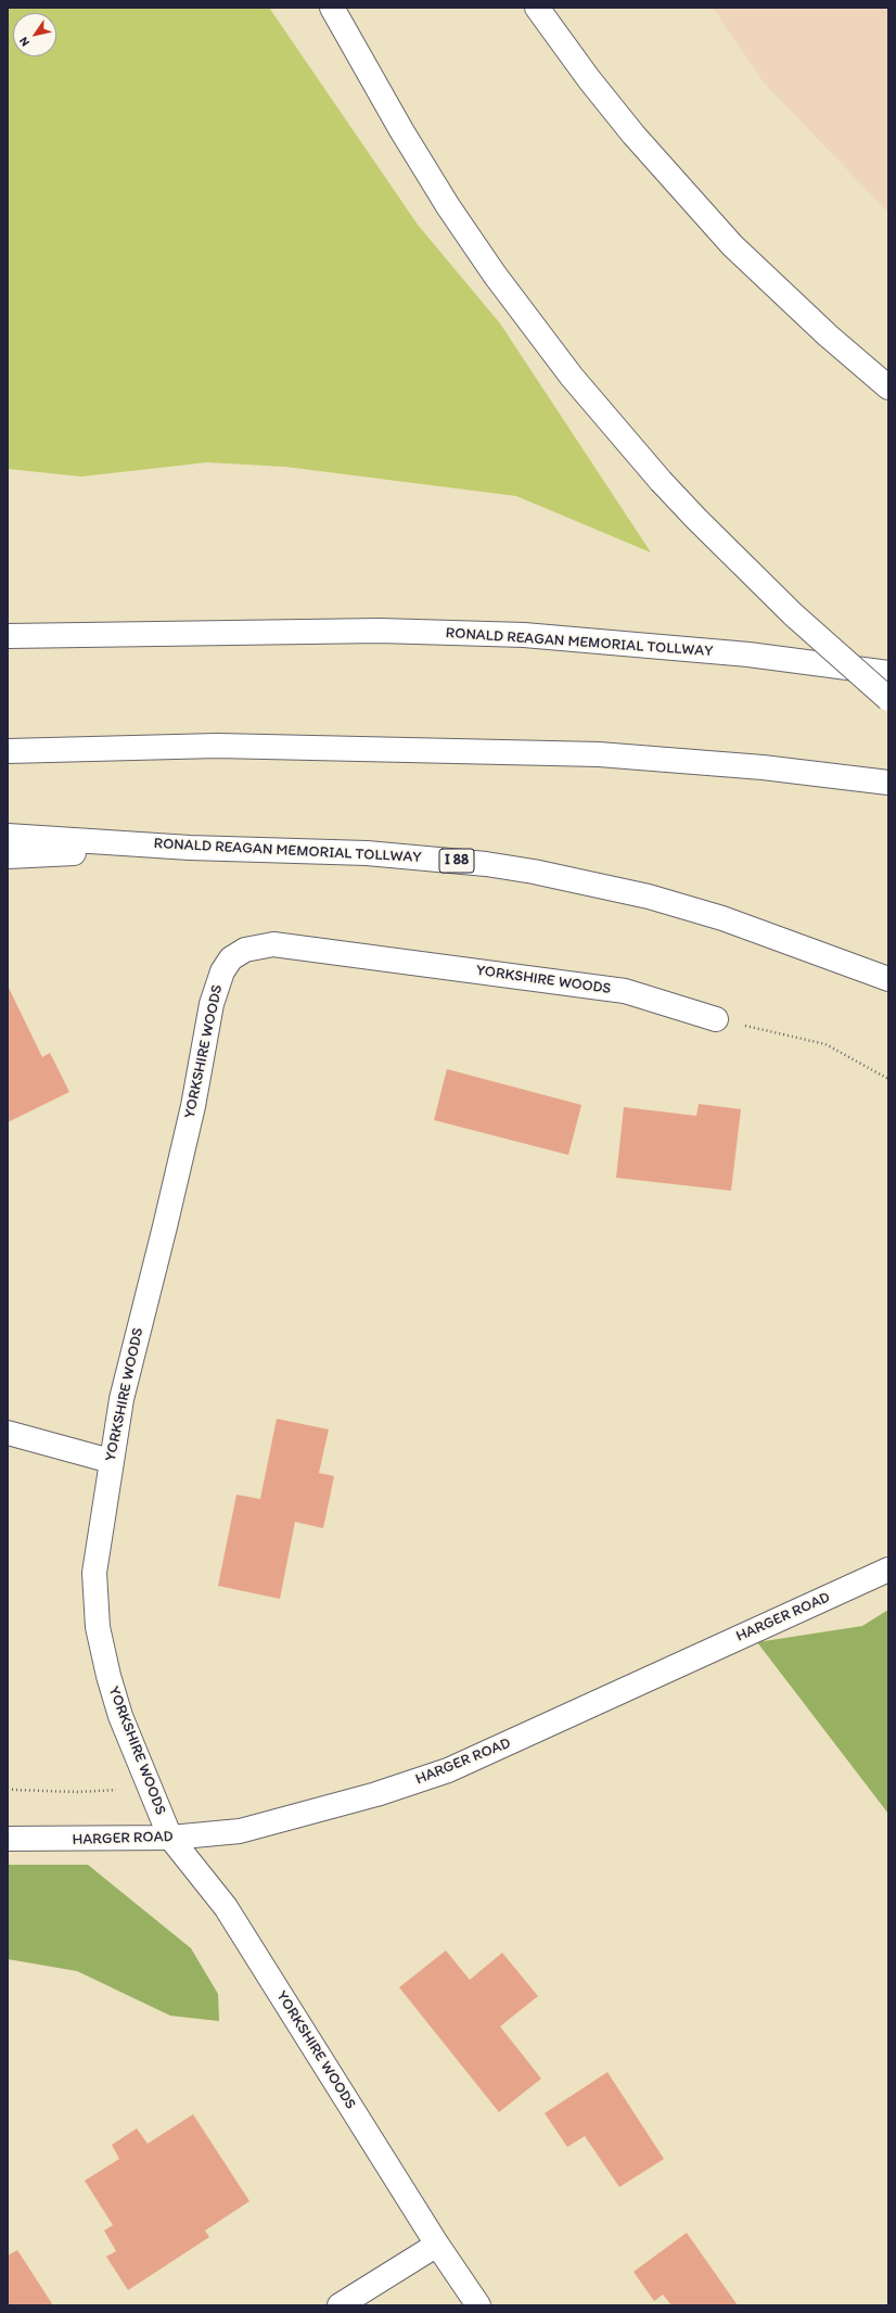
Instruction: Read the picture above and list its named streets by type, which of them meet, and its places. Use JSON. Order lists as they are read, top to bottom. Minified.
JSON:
{"streets":{"main road":["RONALD REAGAN MEMORIAL TOLLWAY","I 88","YORKSHIRE WOODS","HARGER ROAD"]},"crossings":[["YORKSHIRE WOODS","HARGER ROAD"]],"north":"bottom left"}
